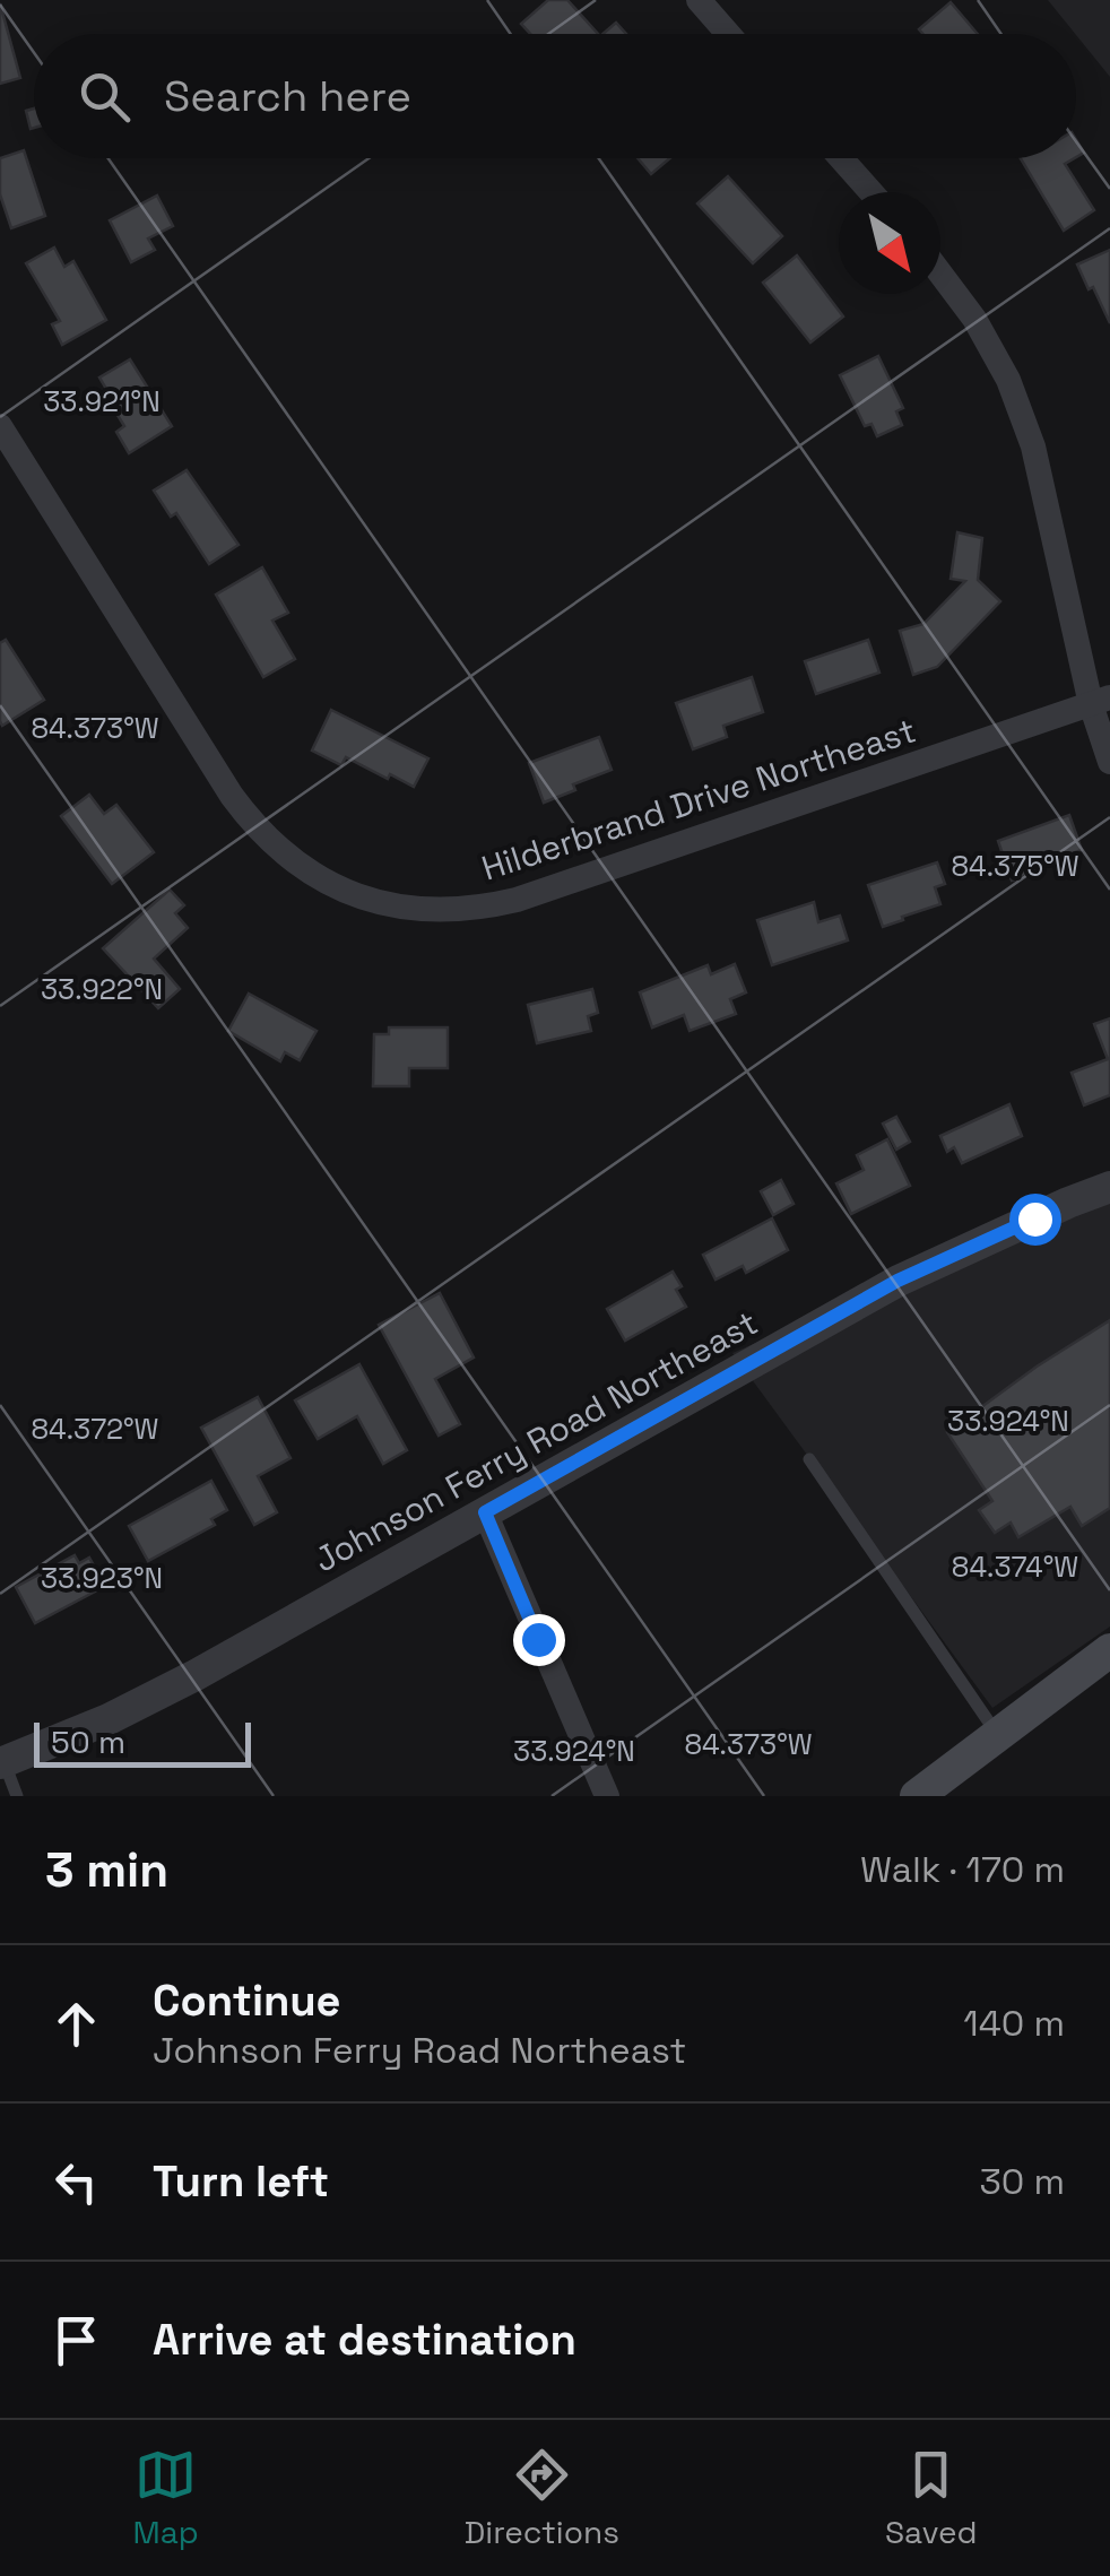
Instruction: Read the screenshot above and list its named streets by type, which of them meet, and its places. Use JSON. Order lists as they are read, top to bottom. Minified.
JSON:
{"streets":{"street":["Hilderbrand Drive Northeast","Johnson Ferry Road Northeast"]},"scale_bar":"50 m","north":"bottom right","page":{"search":"Search here","scale":"50 m","heading":["3 min","Walk · 170 m"],"list":[["Continue","Johnson Ferry Road Northeast","140 m"],["Turn left","30 m"],"Arrive at destination"],"nav":["Map","Directions","Saved"]},"coordinates":["33.921°N","84.373°W","84.375°W","33.922°N","33.924°N","84.372°W","84.374°W","33.923°N"]}
